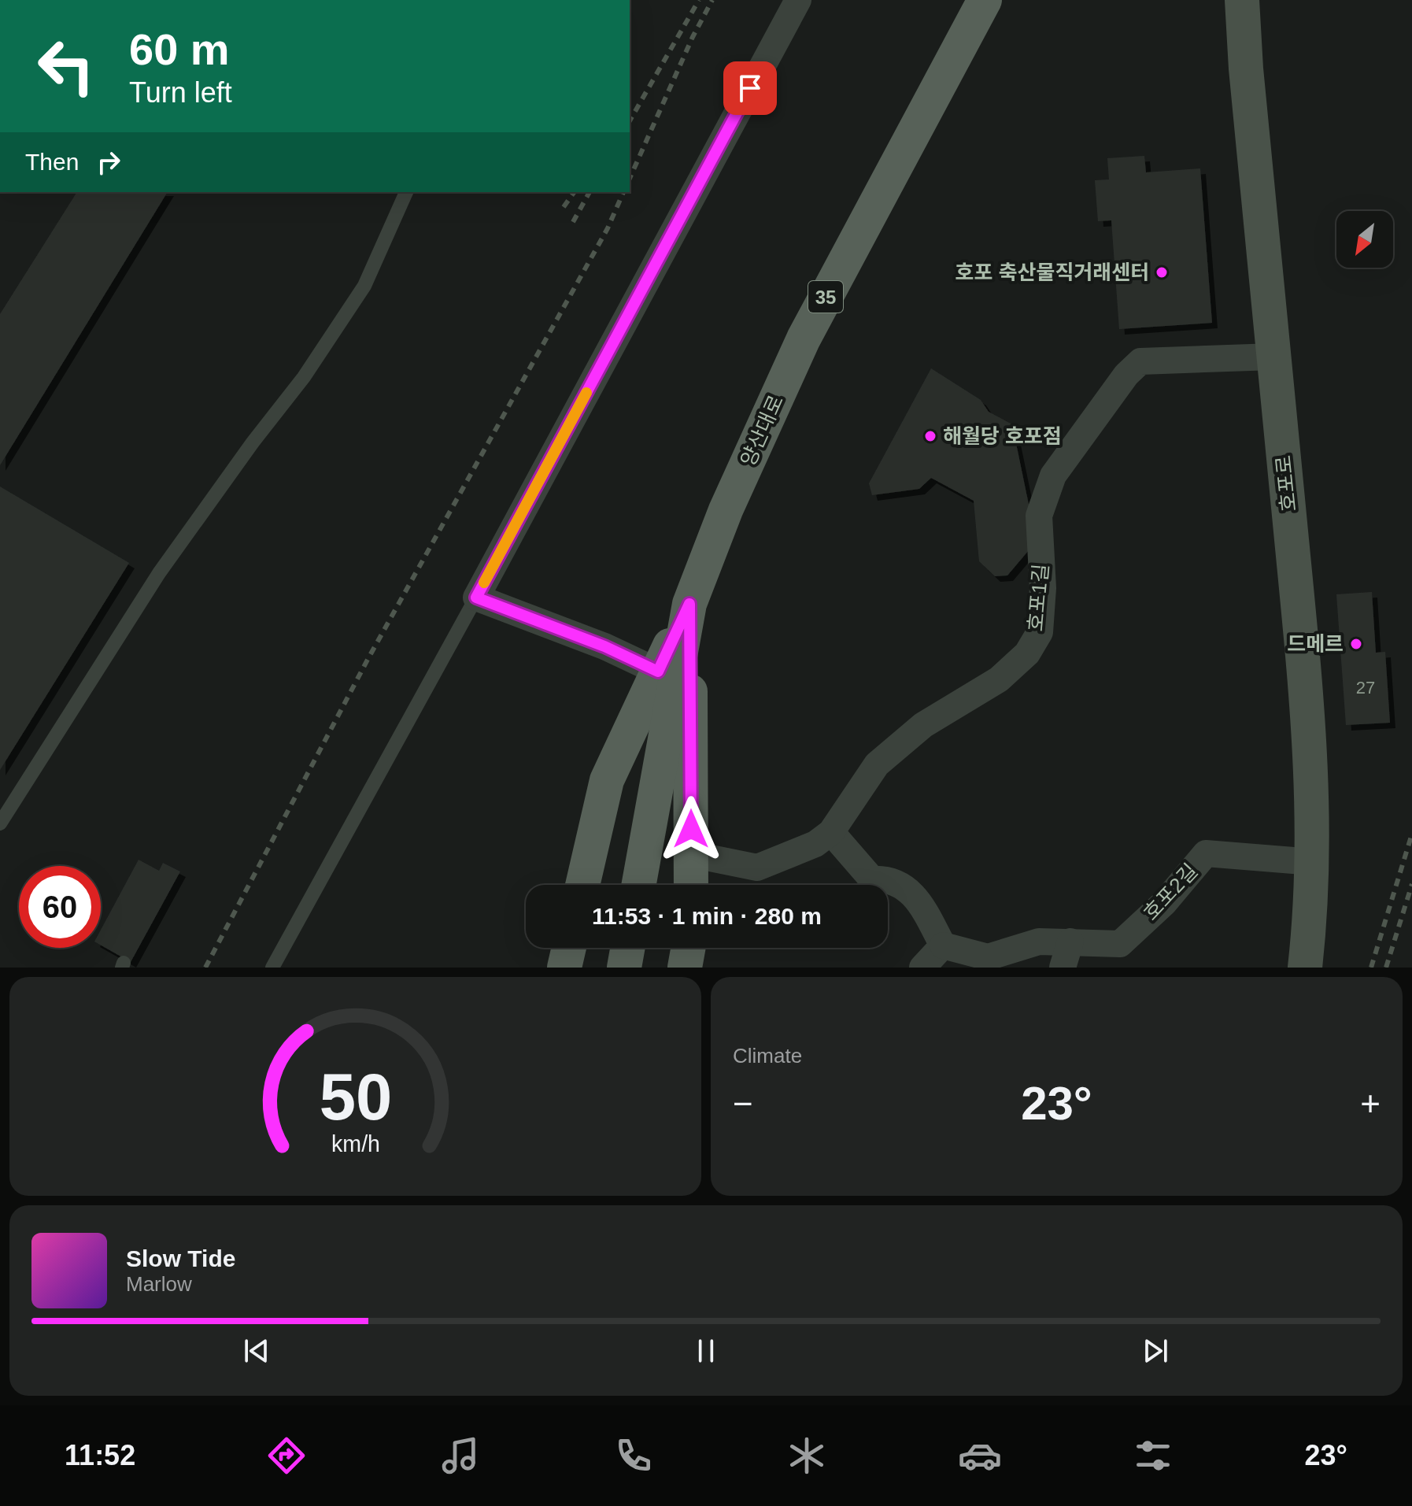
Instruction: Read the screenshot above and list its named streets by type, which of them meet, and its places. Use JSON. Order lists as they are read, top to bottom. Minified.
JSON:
{"streets":{"main road":["35","양산대로","호포로"],"street":["호포1길","호포2길"]},"crossings":[["35","양산대로"],["35","호포1길"],["호포로","호포1길"],["호포로","호포2길"]],"places":["호포 축산물직거래센터","해월당 호포점","드메르"],"house_numbers":["27"],"north":"bottom left","page":{"turn":["60 m","Turn left"],"then":"Then","limit":"60","trip":"11:53 · 1 min · 280 m","tile":"Climate","heat":["−","23°","+"],"song":["Slow Tide","Marlow"],"tabs":["11:52","23°"],"gauge":["50","km/h"]}}
